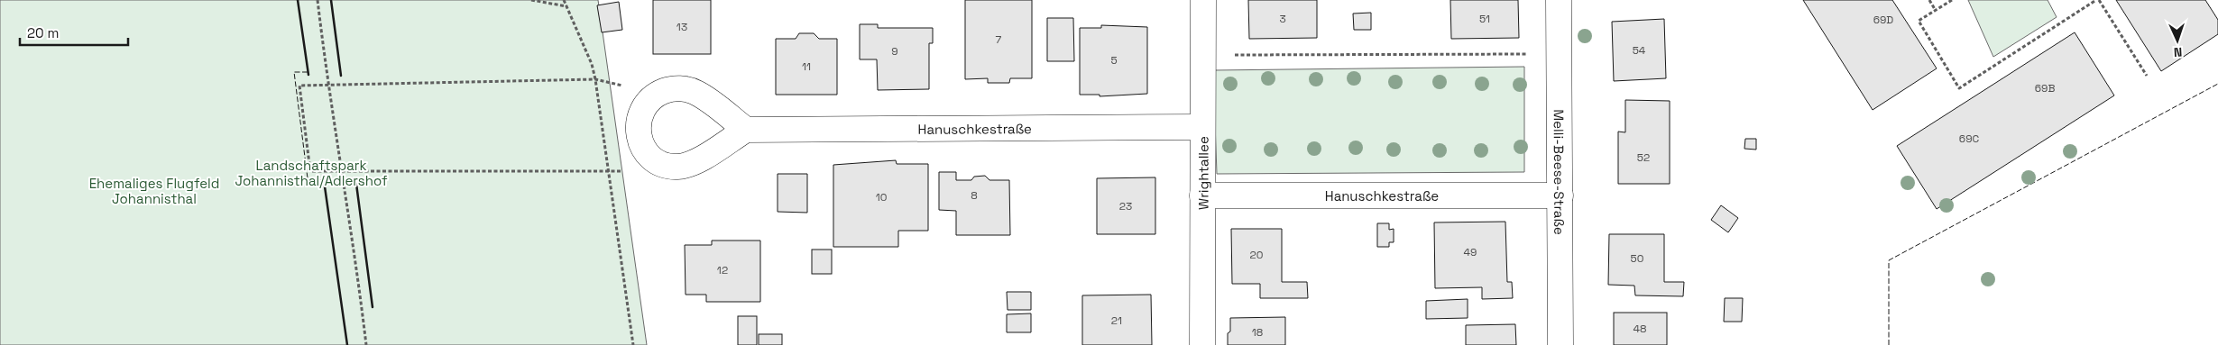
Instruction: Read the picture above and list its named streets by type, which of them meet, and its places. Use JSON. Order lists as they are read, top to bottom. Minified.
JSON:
{"streets":{"street":["Hanuschkestraße","Wrightallee","Melli-Beese-Straße"]},"crossings":[["Hanuschkestraße","Wrightallee"],["Hanuschkestraße","Melli-Beese-Straße"]],"parks":["Landschaftspark Johannisthal/Adlershof","Ehemaliges Flugfeld Johannisthal"],"house_numbers":["3","51","69D","13","7","54","9","5","11","69B","69C","52","8","10","23","49","20","50","12","21","48","18"],"scale_bar":"20 m","north":"bottom"}
